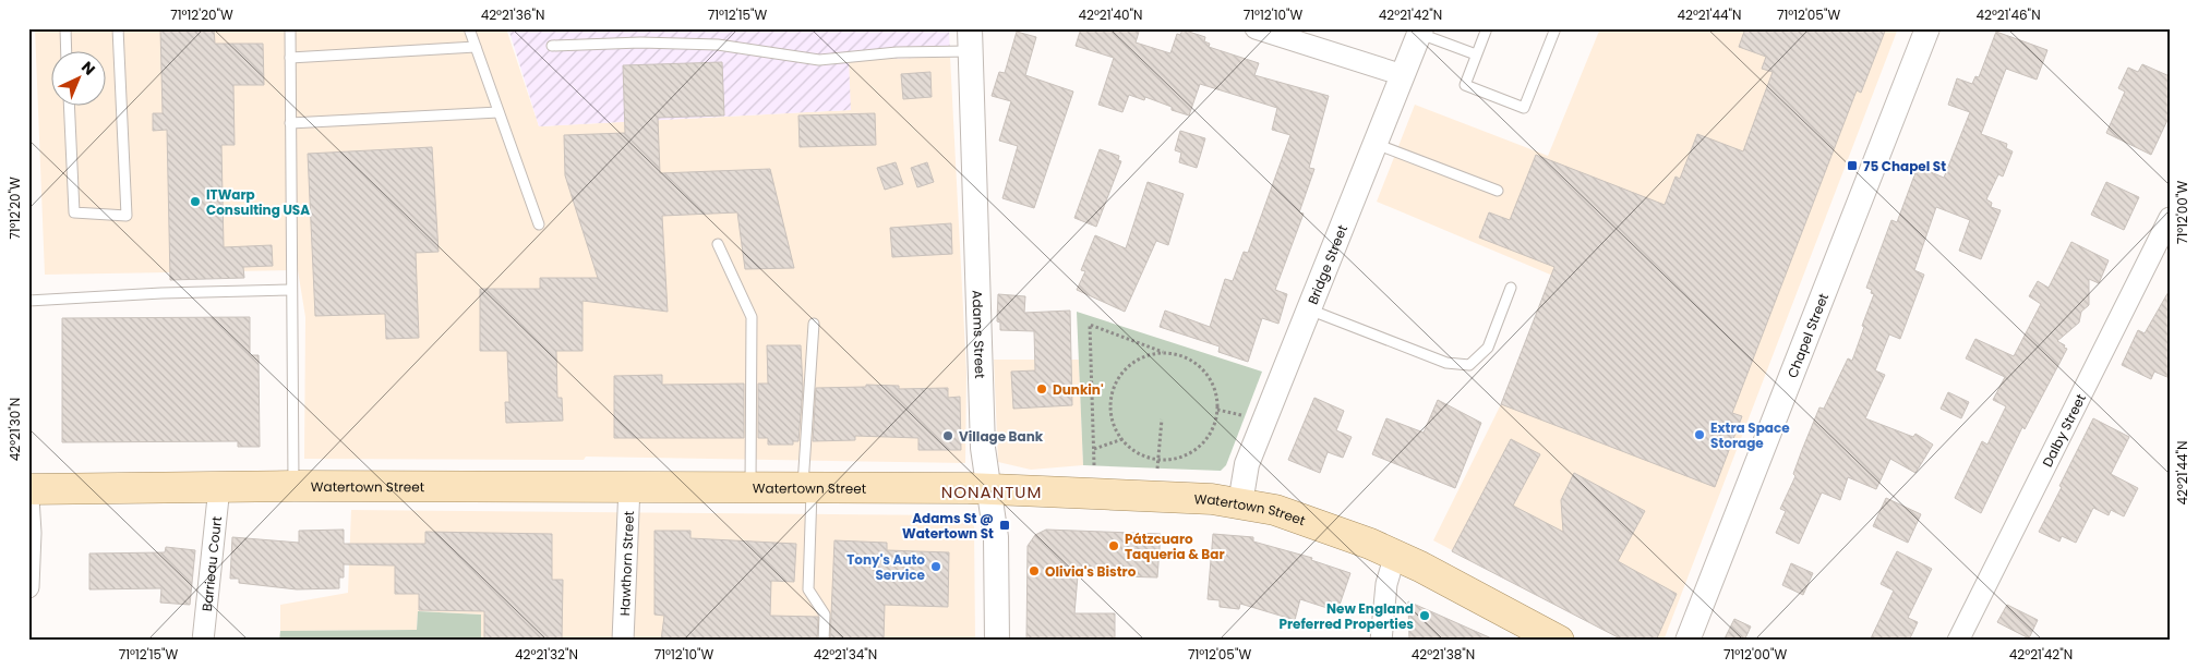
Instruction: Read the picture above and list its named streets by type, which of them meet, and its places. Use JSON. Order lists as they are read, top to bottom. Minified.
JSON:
{"streets":{"main road":["Watertown Street"],"street":["Bridge Street","Adams Street","Chapel Street","Dalby Street","Hawthorn Street","Barrieau Court"]},"crossings":[["Bridge Street","Watertown Street"],["Adams Street","Watertown Street"],["Watertown Street","Hawthorn Street"],["Watertown Street","Barrieau Court"]],"districts":["NONANTUM"],"places":{"transit":["75 Chapel St","Adams St @ Watertown St"],"other":["ITWarp Consulting USA","Dunkin'","Extra Space Storage","Village Bank","Pátzcuaro Taqueria & Bar","Tony's Auto Service","Olivia's Bistro","New England Preferred Properties"]},"north":"top right","coordinates":["71°12'20\"W","42°21'36\"N","71°12'15\"W","42°21'40\"N","71°12'10\"W","42°21'42\"N","42°21'44\"N","71°12'05\"W","42°21'46\"N","71°12'00\"W","42°21'30\"N","42°21'32\"N","42°21'34\"N","42°21'38\"N"]}
